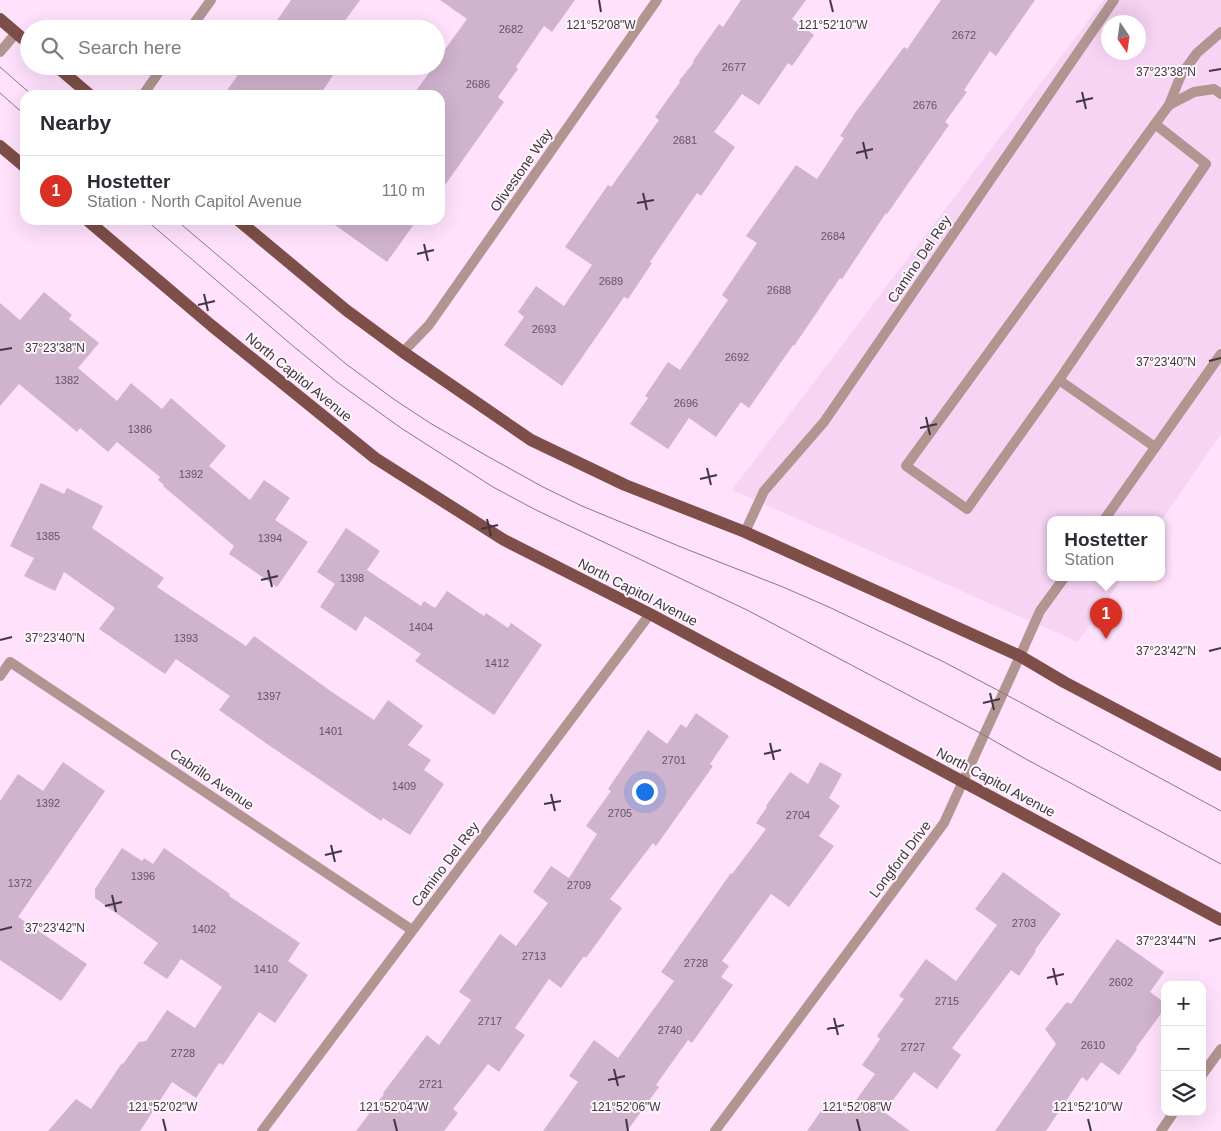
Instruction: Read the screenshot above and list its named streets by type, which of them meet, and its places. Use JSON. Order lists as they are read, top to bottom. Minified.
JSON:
{"streets":{"main road":["North Capitol Avenue"],"street":["Olivestone Way","Camino Del Rey","Cabrillo Avenue","Longford Drive"]},"crossings":[["Camino Del Rey","North Capitol Avenue"],["Camino Del Rey","Cabrillo Avenue"],["North Capitol Avenue","Longford Drive"]],"house_numbers":["2682","2672","2677","2686","2676","2681","2684","2689","2688","2693","2692","1382","2696","1386","1392","1385","1394","1398","1404","1393","1412","1397","1401","2701","1409","1392","2705","2704","1396","1372","2709","2703","1402","2713","2728","1410","2602","2715","2717","2740","2610","2727","2728","2721"],"north":"bottom","page":{"search":"Search here","heading":"Nearby","list":[{"mark":"1","name":"Hostetter","note":"Station · North Capitol Avenue","value":"110 m"}],"popup":["Hostetter","Station"],"pins":"1","map_buttons":["+","−"]},"coordinates":["121°52'08\"W","121°52'10\"W","37°23'38\"N","37°23'40\"N","37°23'42\"N","37°23'44\"N","121°52'02\"W","121°52'04\"W","121°52'06\"W"]}
